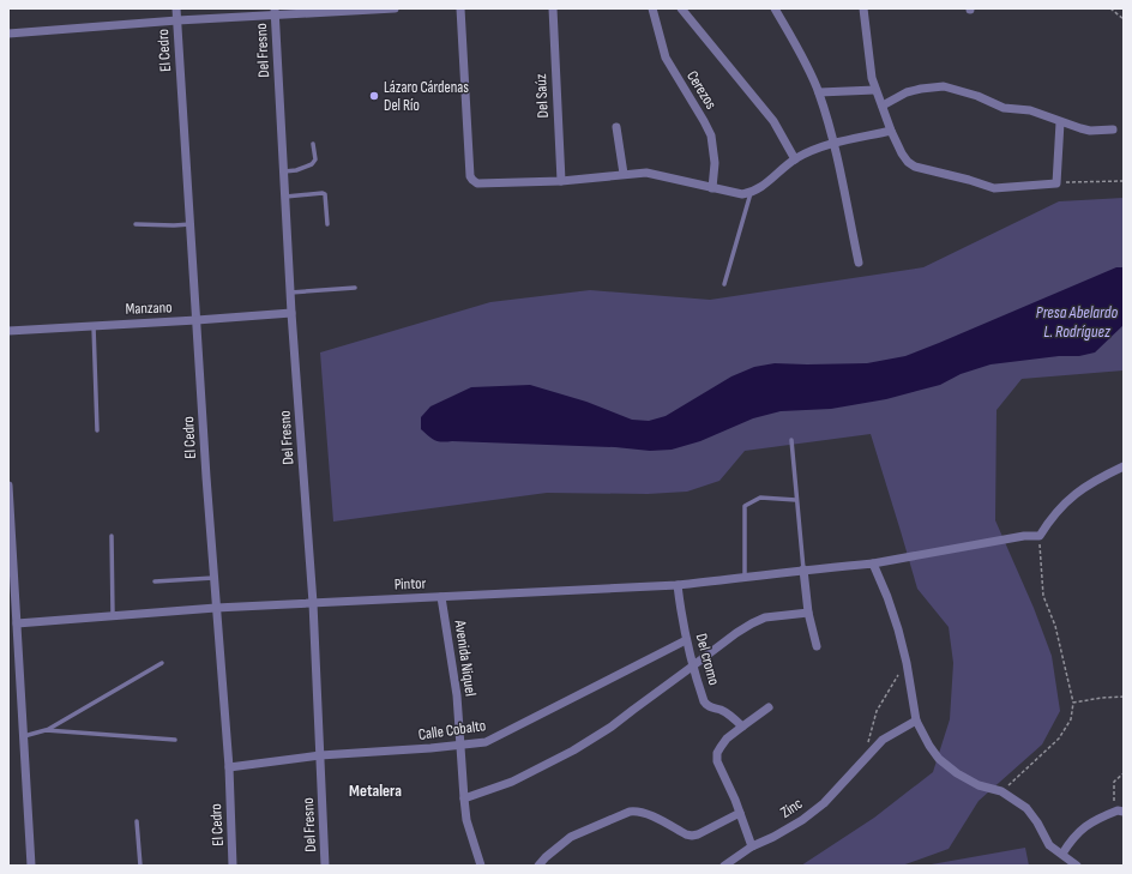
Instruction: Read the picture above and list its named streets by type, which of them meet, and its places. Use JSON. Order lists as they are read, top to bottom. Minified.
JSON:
{"streets":{"street":["El Cedro","Del Fresno","Cerezos","Del Saúz","Manzano","Pintor","Avenida Niquel","Del cromo","Calle Cobalto","Zinc"]},"crossings":[["El Cedro","Manzano"],["El Cedro","Pintor"],["El Cedro","Calle Cobalto"],["Del Fresno","Manzano"],["Del Fresno","Pintor"],["Del Fresno","Calle Cobalto"],["Pintor","Avenida Niquel"],["Pintor","Del cromo"],["Avenida Niquel","Calle Cobalto"],["Del cromo","Calle Cobalto"]],"districts":["Metalera"],"water":["Presa Abelardo L. Rodríguez"],"places":["Lázaro Cárdenas Del Río"]}
